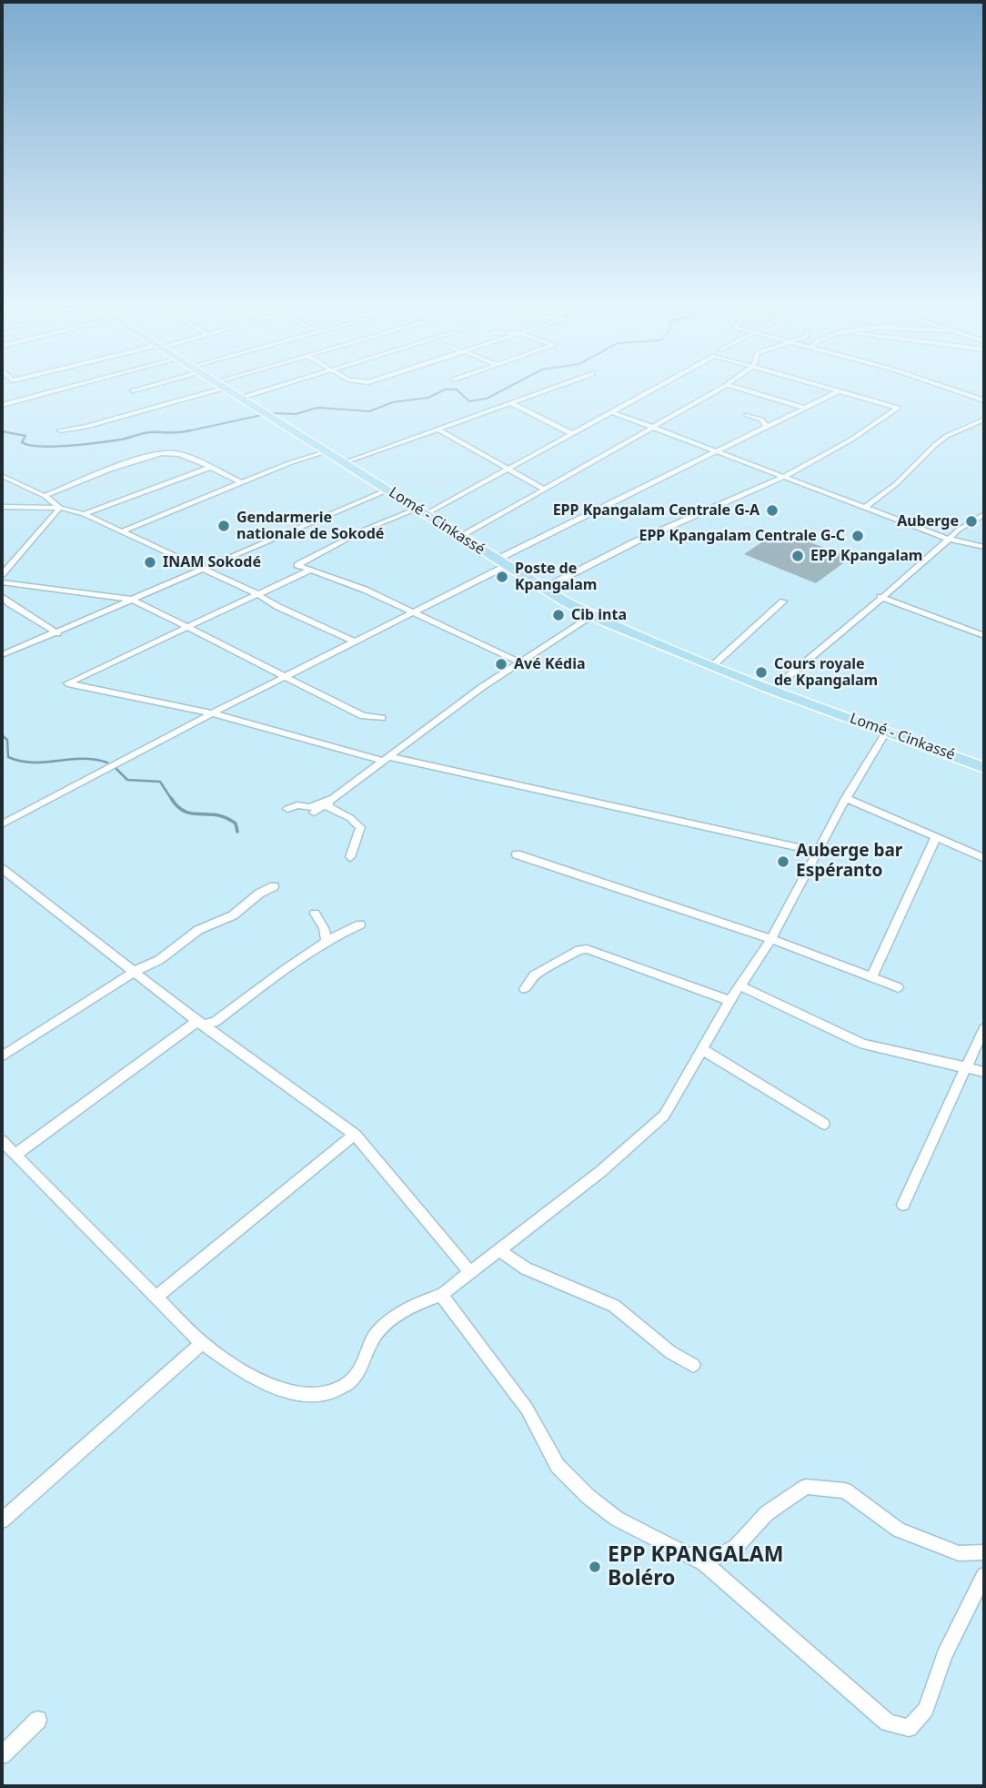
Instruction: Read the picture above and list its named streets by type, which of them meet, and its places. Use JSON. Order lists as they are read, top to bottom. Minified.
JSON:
{"streets":{"highway":["Lomé - Cinkassé"]},"places":["EPP Kpangalam Centrale G-A","Auberge","Gendarmerie nationale de Sokodé","EPP Kpangalam Centrale G-C","EPP Kpangalam","INAM Sokodé","Poste de Kpangalam","Cib inta","Avé Kédia","Cours royale de Kpangalam","Auberge bar Espéranto","EPP KPANGALAM Boléro"]}
